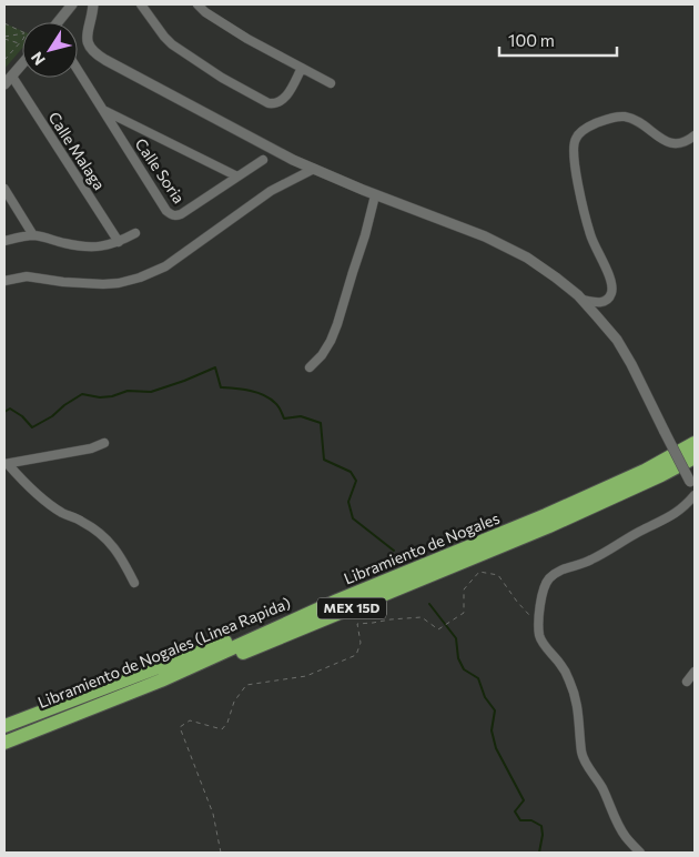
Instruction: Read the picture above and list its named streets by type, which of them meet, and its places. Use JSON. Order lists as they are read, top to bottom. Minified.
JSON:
{"streets":{"highway":["Libramiento de Nogales","MEX 15D","Libramiento de Nogales (Linea Rapida)"],"street":["Calle Malaga","Calle Soria"]},"crossings":[["Libramiento de Nogales","MEX 15D"],["Libramiento de Nogales","Libramiento de Nogales (Linea Rapida)"],["MEX 15D","Libramiento de Nogales (Linea Rapida)"]],"scale_bar":"100 m","north":"bottom left"}
